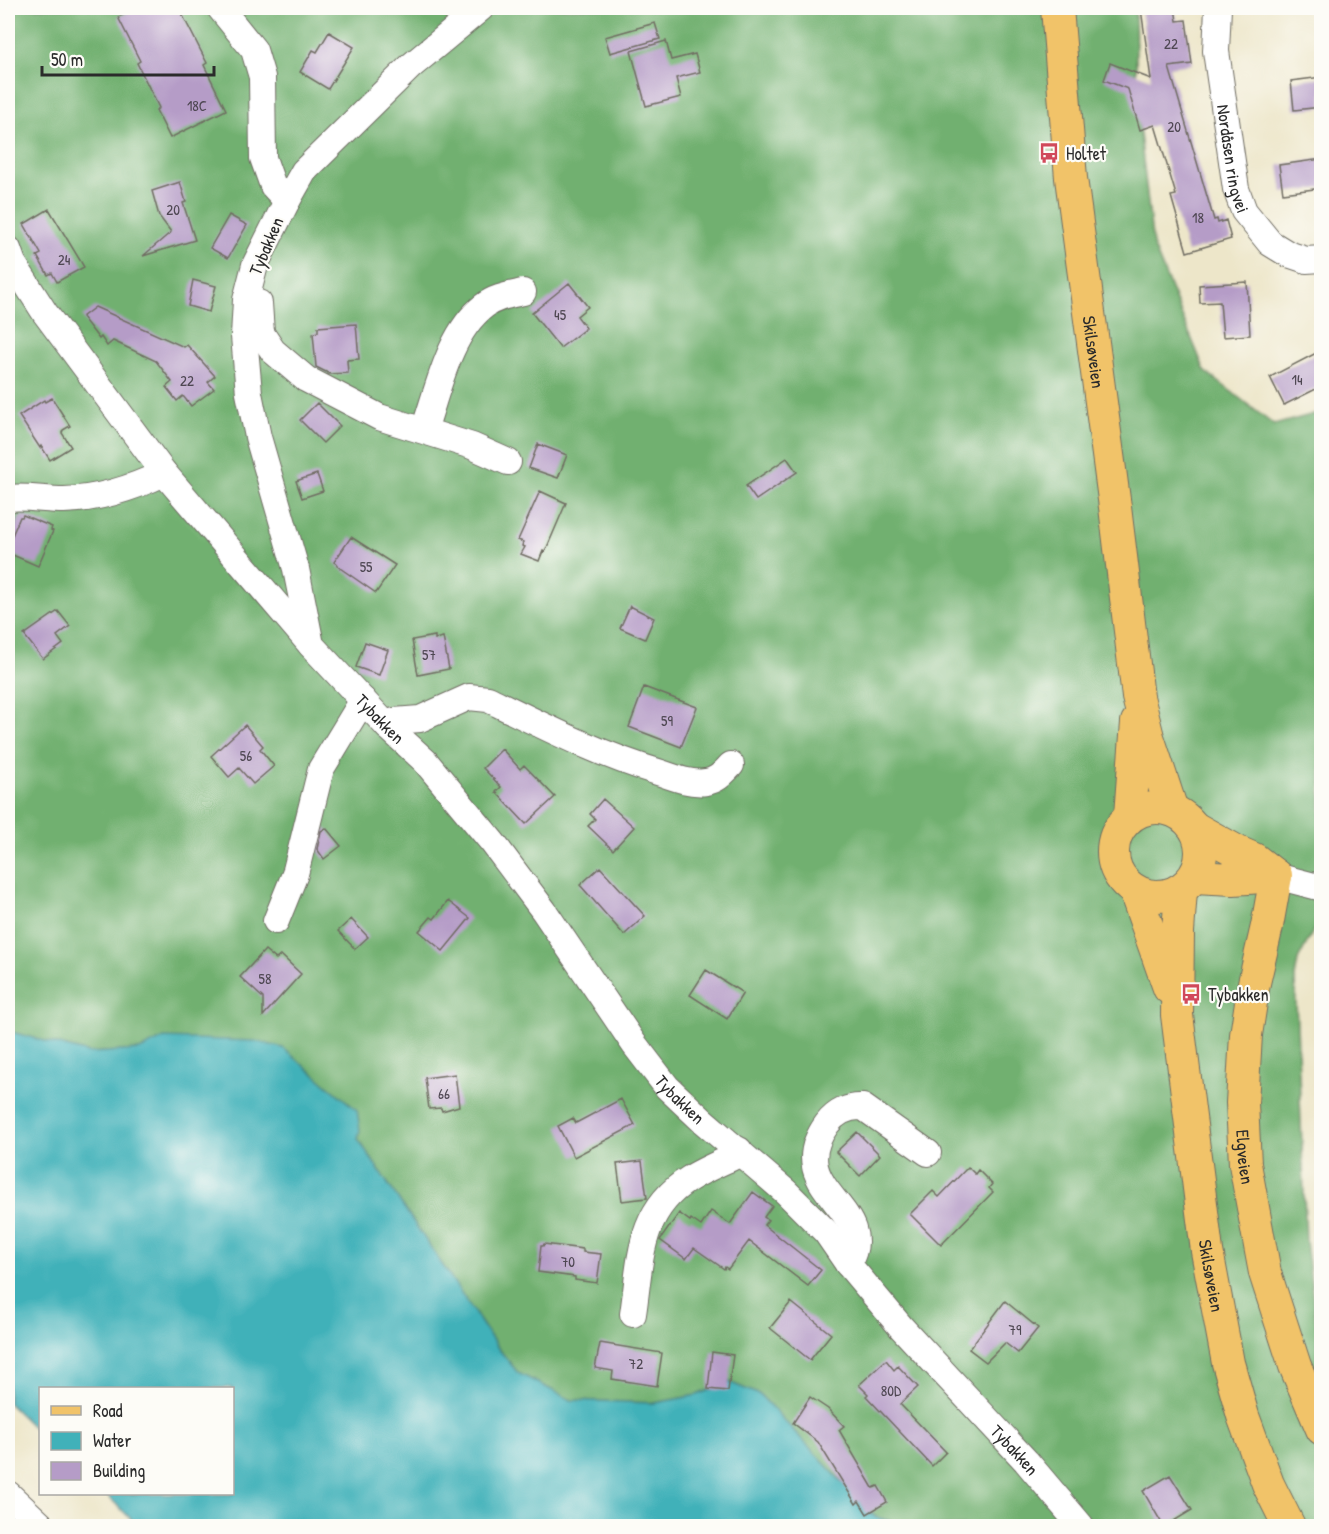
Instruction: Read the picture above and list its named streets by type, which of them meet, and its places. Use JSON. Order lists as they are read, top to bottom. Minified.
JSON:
{"streets":{"main road":["Skilsøveien","Elgveien"],"street":["Nordåsen ringvei","Tybakken"]},"places":{"bus stop":["Holtet","Tybakken"]},"house_numbers":["22","18C","20","20","18","24","45","14","22","55","57","59","56","58","66","70","79","72","80D"],"legend":["Road","Water","Building"],"scale_bar":"50 m"}
